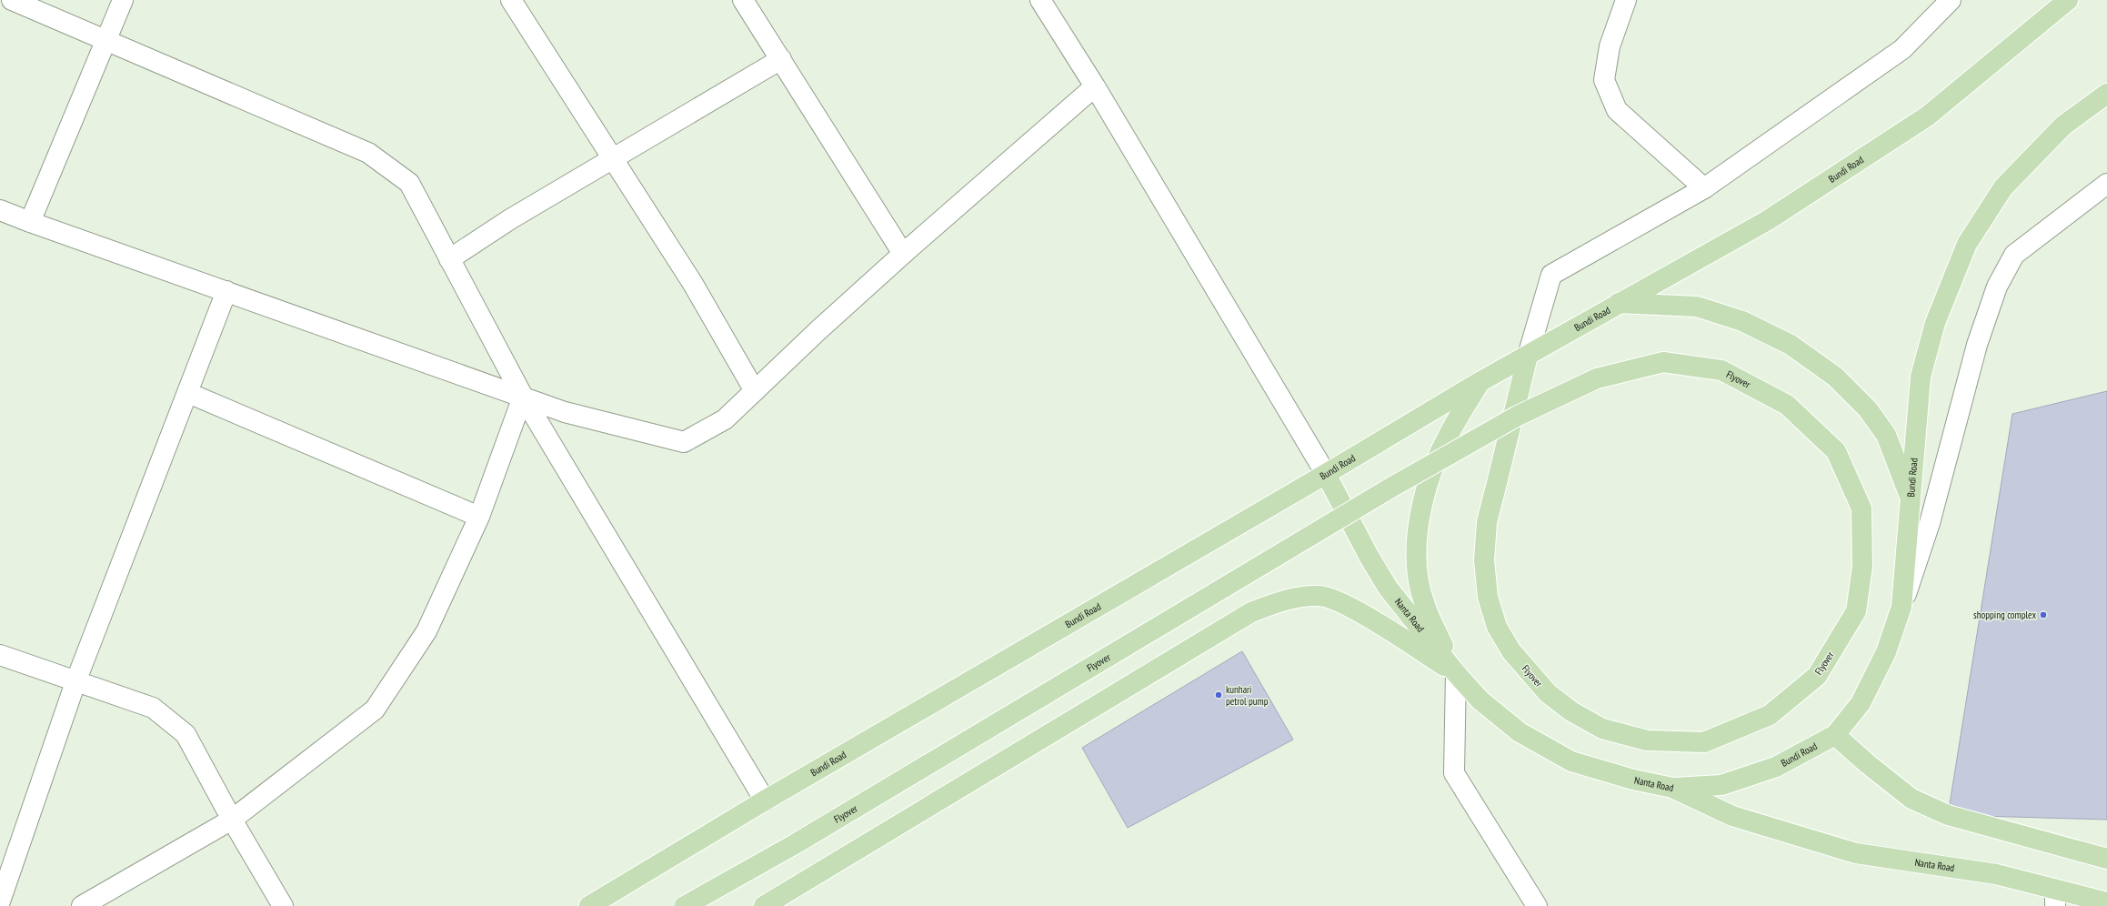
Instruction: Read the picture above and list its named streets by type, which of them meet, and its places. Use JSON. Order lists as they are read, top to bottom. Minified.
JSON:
{"streets":{"main road":["Bundi Road","Flyover","Nanta Road"]},"crossings":[["Bundi Road","Flyover"],["Bundi Road","Nanta Road"]],"places":["shopping complex","kunhari petrol pump"]}
